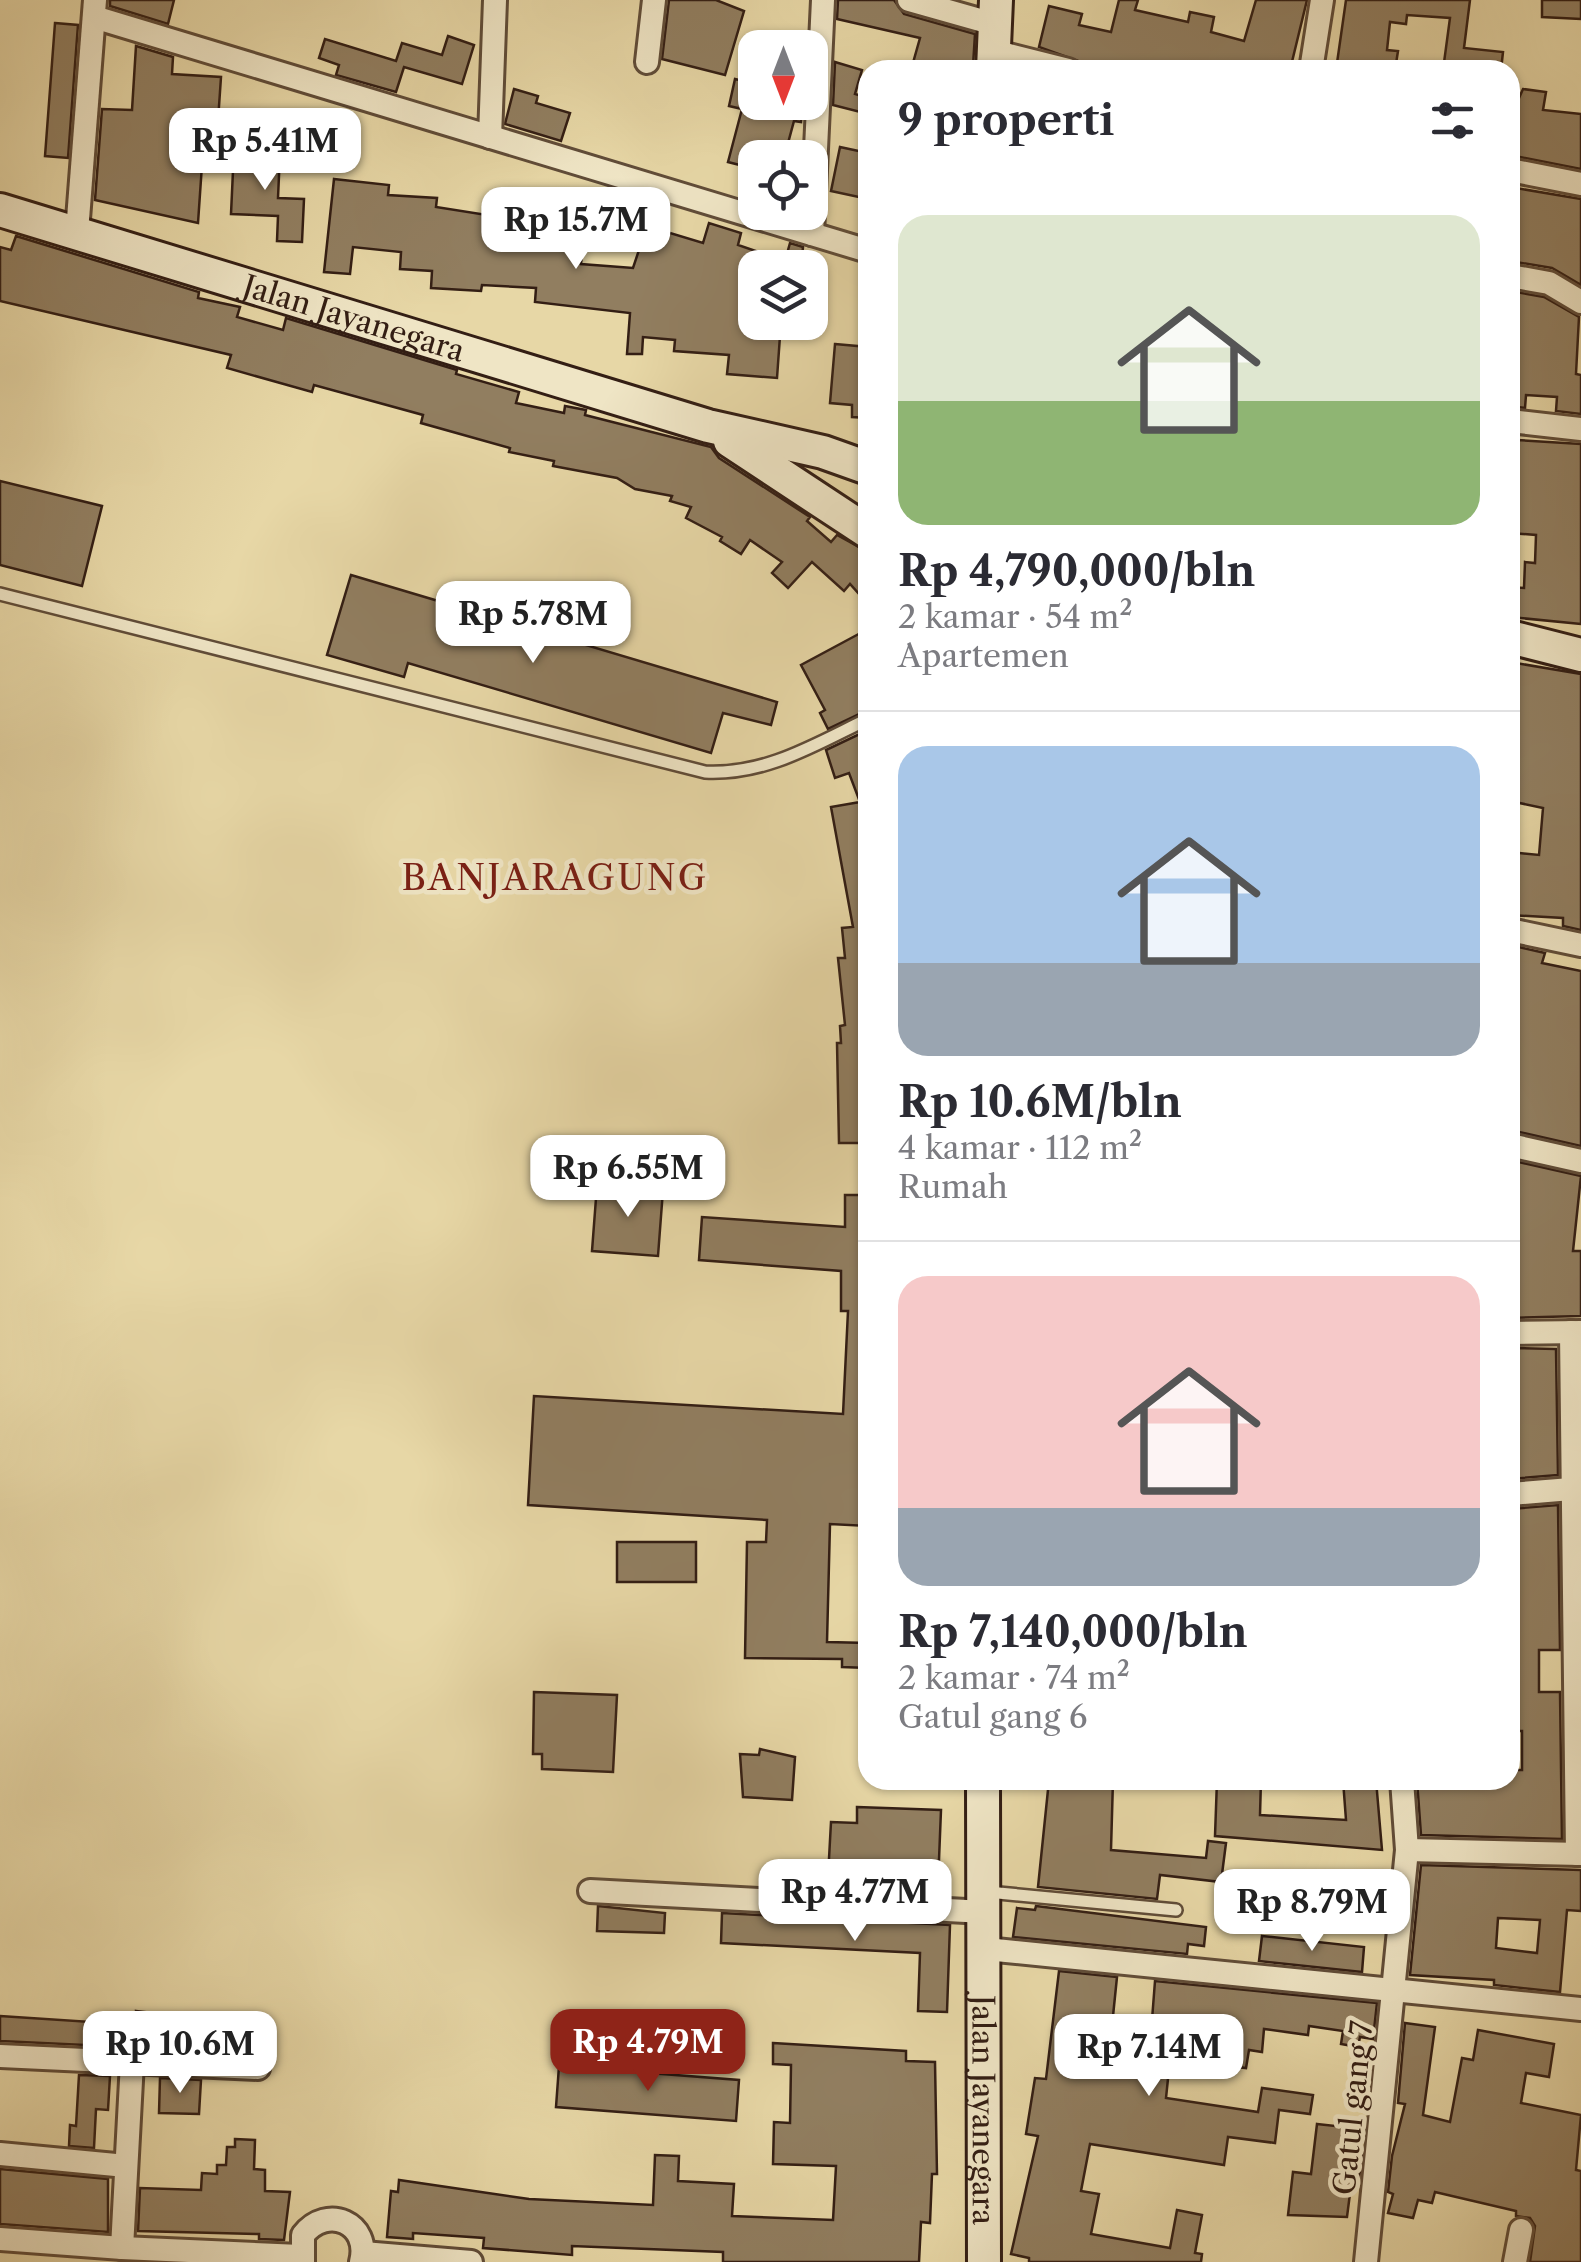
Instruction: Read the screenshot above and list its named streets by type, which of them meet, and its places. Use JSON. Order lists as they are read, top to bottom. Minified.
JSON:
{"streets":{"main road":["Jalan Jayanegara"],"street":["Gatul gang 7"]},"districts":["BANJARAGUNG"],"north":"bottom","page":{"heading":"9 properti","price":["Rp 5.41M","Rp 15.7M","Rp 5.78M","Rp 6.55M","Rp 4.77M","Rp 8.79M","Rp 4.79M","Rp 10.6M","Rp 7.14M"],"list":[{"name":"Rp 4,790,000/bln","note":"2 kamar · 54 m² · Apartemen"},{"name":"Rp 10.6M/bln","note":"4 kamar · 112 m² · Rumah"},{"name":"Rp 7,140,000/bln","note":"2 kamar · 74 m² · Gatul gang 6"}]}}
